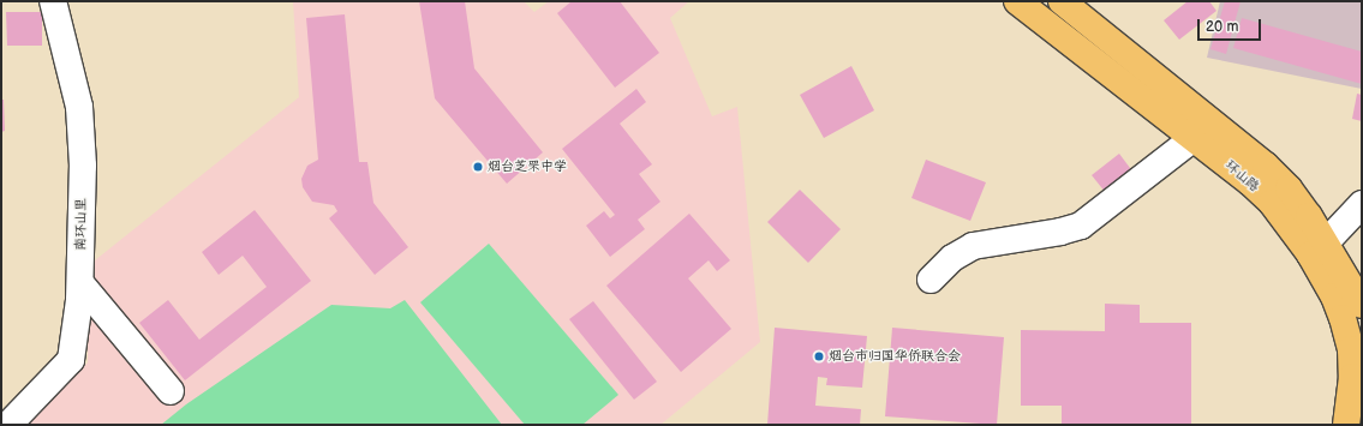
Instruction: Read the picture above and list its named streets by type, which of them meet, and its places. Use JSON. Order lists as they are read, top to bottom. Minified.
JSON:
{"streets":{"main road":["环山路"],"street":["南环山里"]},"places":["烟台芝罘中学","烟台市归国华侨联合会"],"scale_bar":"20 m"}
